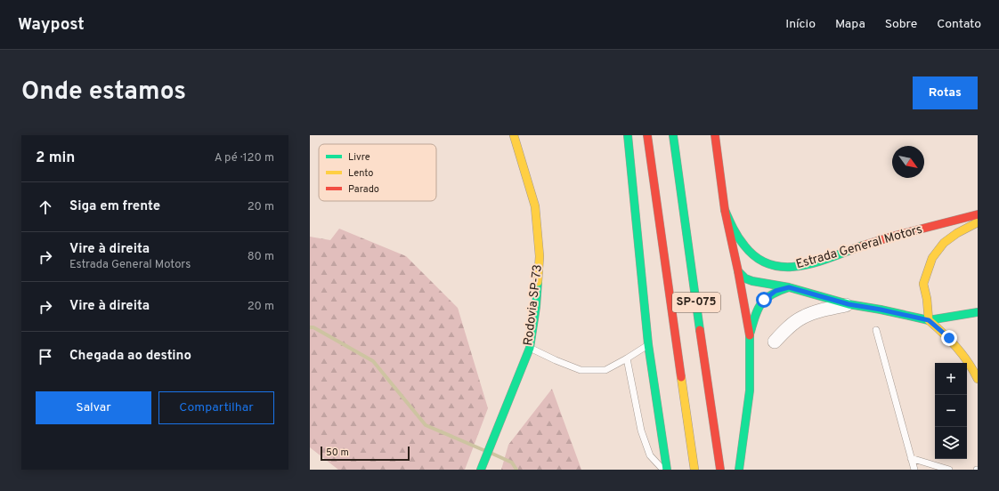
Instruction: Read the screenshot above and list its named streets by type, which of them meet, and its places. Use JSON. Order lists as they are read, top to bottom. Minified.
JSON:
{"streets":{"main road":["Estrada General Motors","SP-075","Rodovia SP-73"]},"legend":["Livre","Lento","Parado"],"scale_bar":"50 m","north":"bottom right","page":{"header":"Waypost","nav":["Início","Mapa","Sobre","Contato"],"title":"Onde estamos","buttons":["Rotas",["Salvar","Compartilhar"]],"heading":["2 min","A pé · 120 m"],"list":[["Siga em frente","20 m"],["Vire à direita","Estrada General Motors","80 m"],["Vire à direita","20 m"],"Chegada ao destino"],"map_buttons":["+","−"],"scale":"50 m"}}
